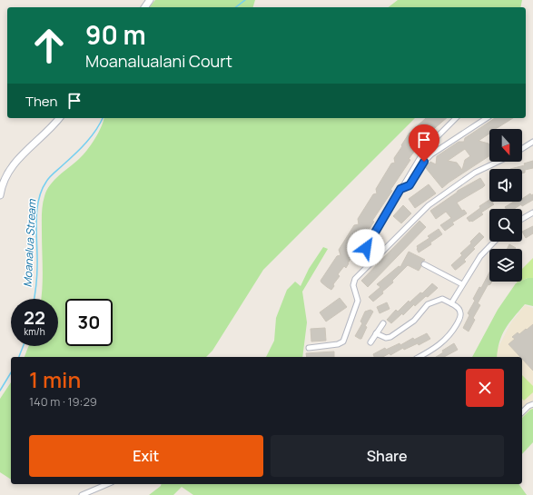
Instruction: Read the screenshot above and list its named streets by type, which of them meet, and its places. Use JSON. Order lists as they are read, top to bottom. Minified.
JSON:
{"water":["Moanalua Stream"],"north":"bottom","page":{"turn":["90 m","Moanalualani Court"],"then":"Then","speed":"22 km/h","limit":"30","heading":["1 min","140 m · 19:29"],"buttons":["Exit","Share"]}}
